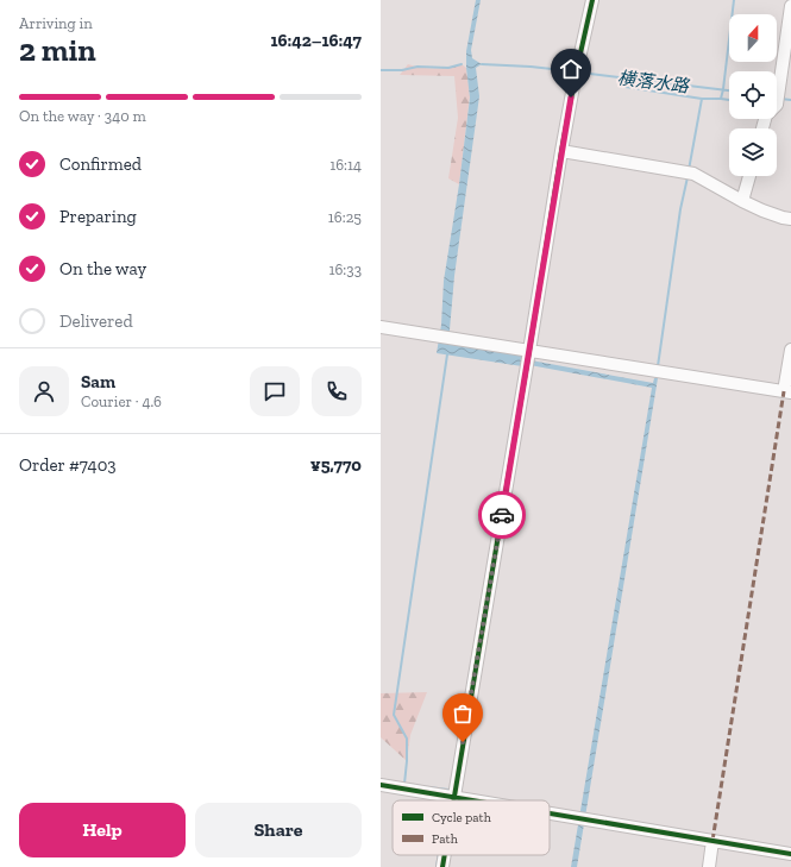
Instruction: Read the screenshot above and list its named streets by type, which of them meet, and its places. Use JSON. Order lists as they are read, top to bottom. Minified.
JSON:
{"water":["横落水路"],"legend":["Cycle path","Path"],"north":"top","page":{"heading":["2 min","Arriving in","16:42–16:47"],"panel":["Sam","Courier · 4.6","Order #7403","¥5,770"],"bar":"On the way · 340 m","list":[["Confirmed","16:14"],["Preparing","16:25"],["On the way","16:33"],"Delivered"],"buttons":["Help","Share"]}}
